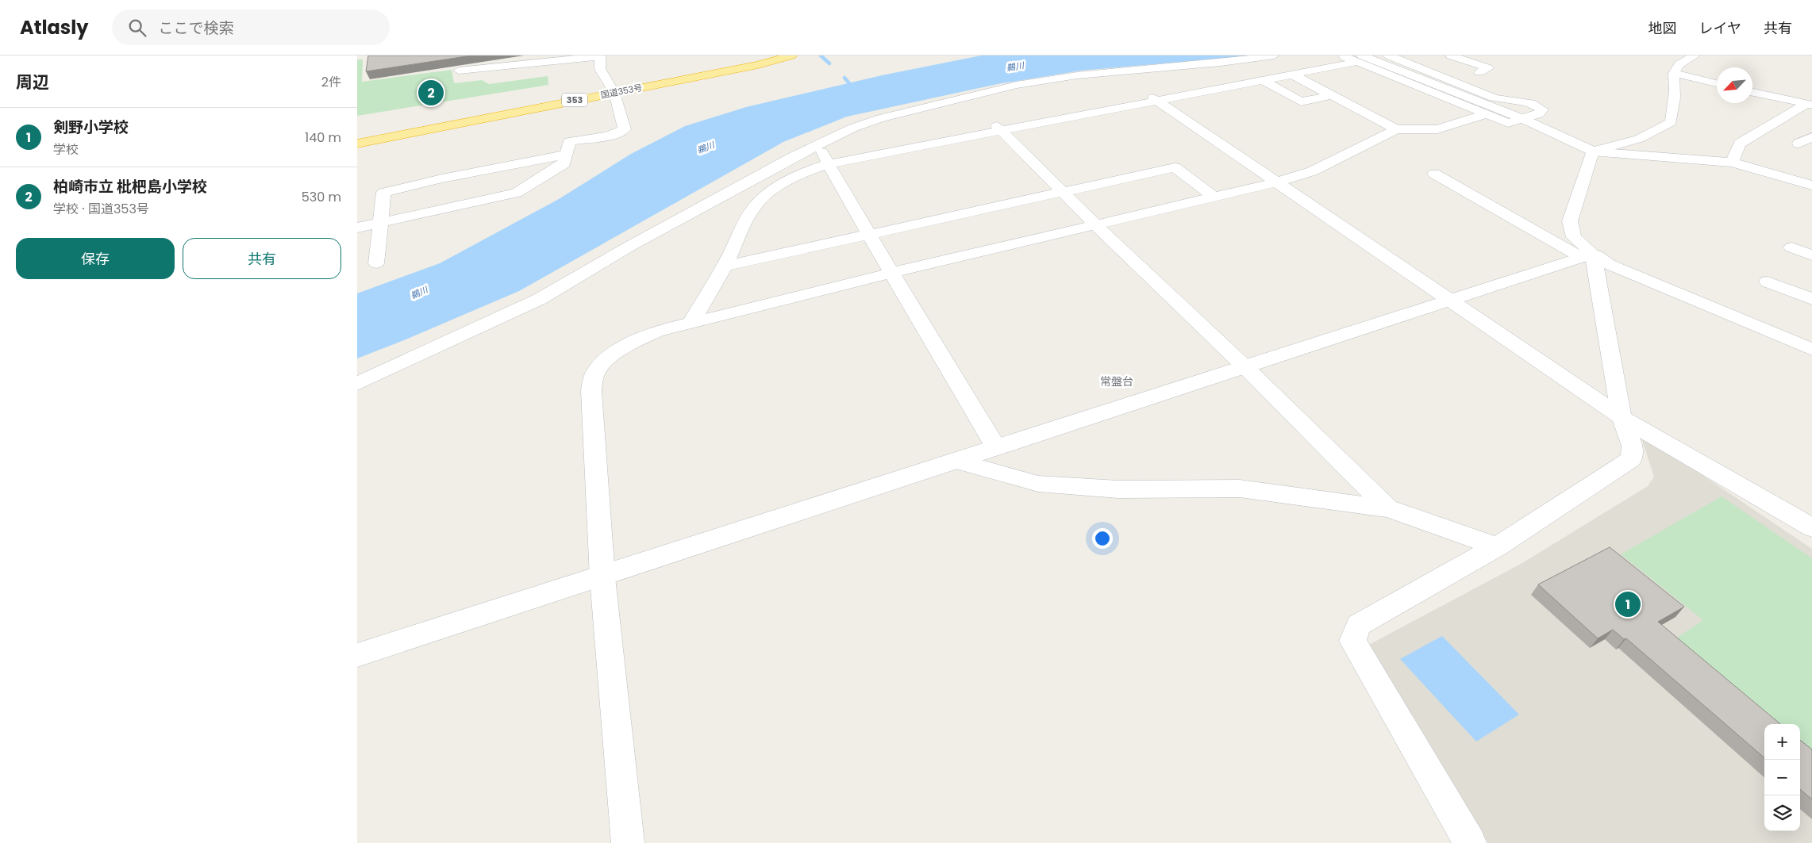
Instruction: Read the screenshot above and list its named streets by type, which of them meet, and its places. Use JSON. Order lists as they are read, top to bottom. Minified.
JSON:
{"streets":{"highway":["国道353号","353"]},"districts":["常盤台"],"water":["鵜川"],"north":"bottom left","page":{"header":"Atlasly","search":"ここで検索","nav":["地図","レイヤ","共有"],"heading":["周辺","2件"],"pins":["2","1"],"list":[{"mark":"1","name":"剣野小学校","note":"学校","value":"140 m"},{"mark":"2","name":"柏崎市立 枇杷島小学校","note":"学校 · 国道353号","value":"530 m"}],"buttons":["保存","共有"],"map_buttons":["+","−"]}}
